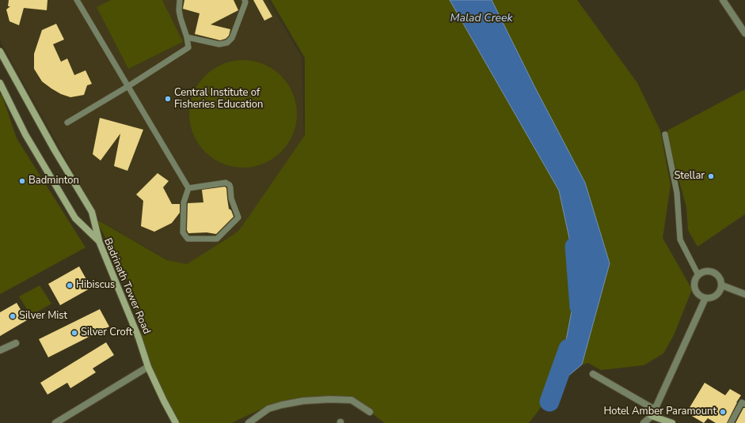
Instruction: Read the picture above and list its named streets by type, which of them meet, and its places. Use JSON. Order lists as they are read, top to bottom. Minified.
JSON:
{"streets":{"street":["Badrinath Tower Road"]},"water":["Malad Creek"],"places":["Central Institute of Fisheries Education","Stellar","Badminton","Hibiscus","Silver Mist","Silver Croft","Hotel Amber Paramount"]}
